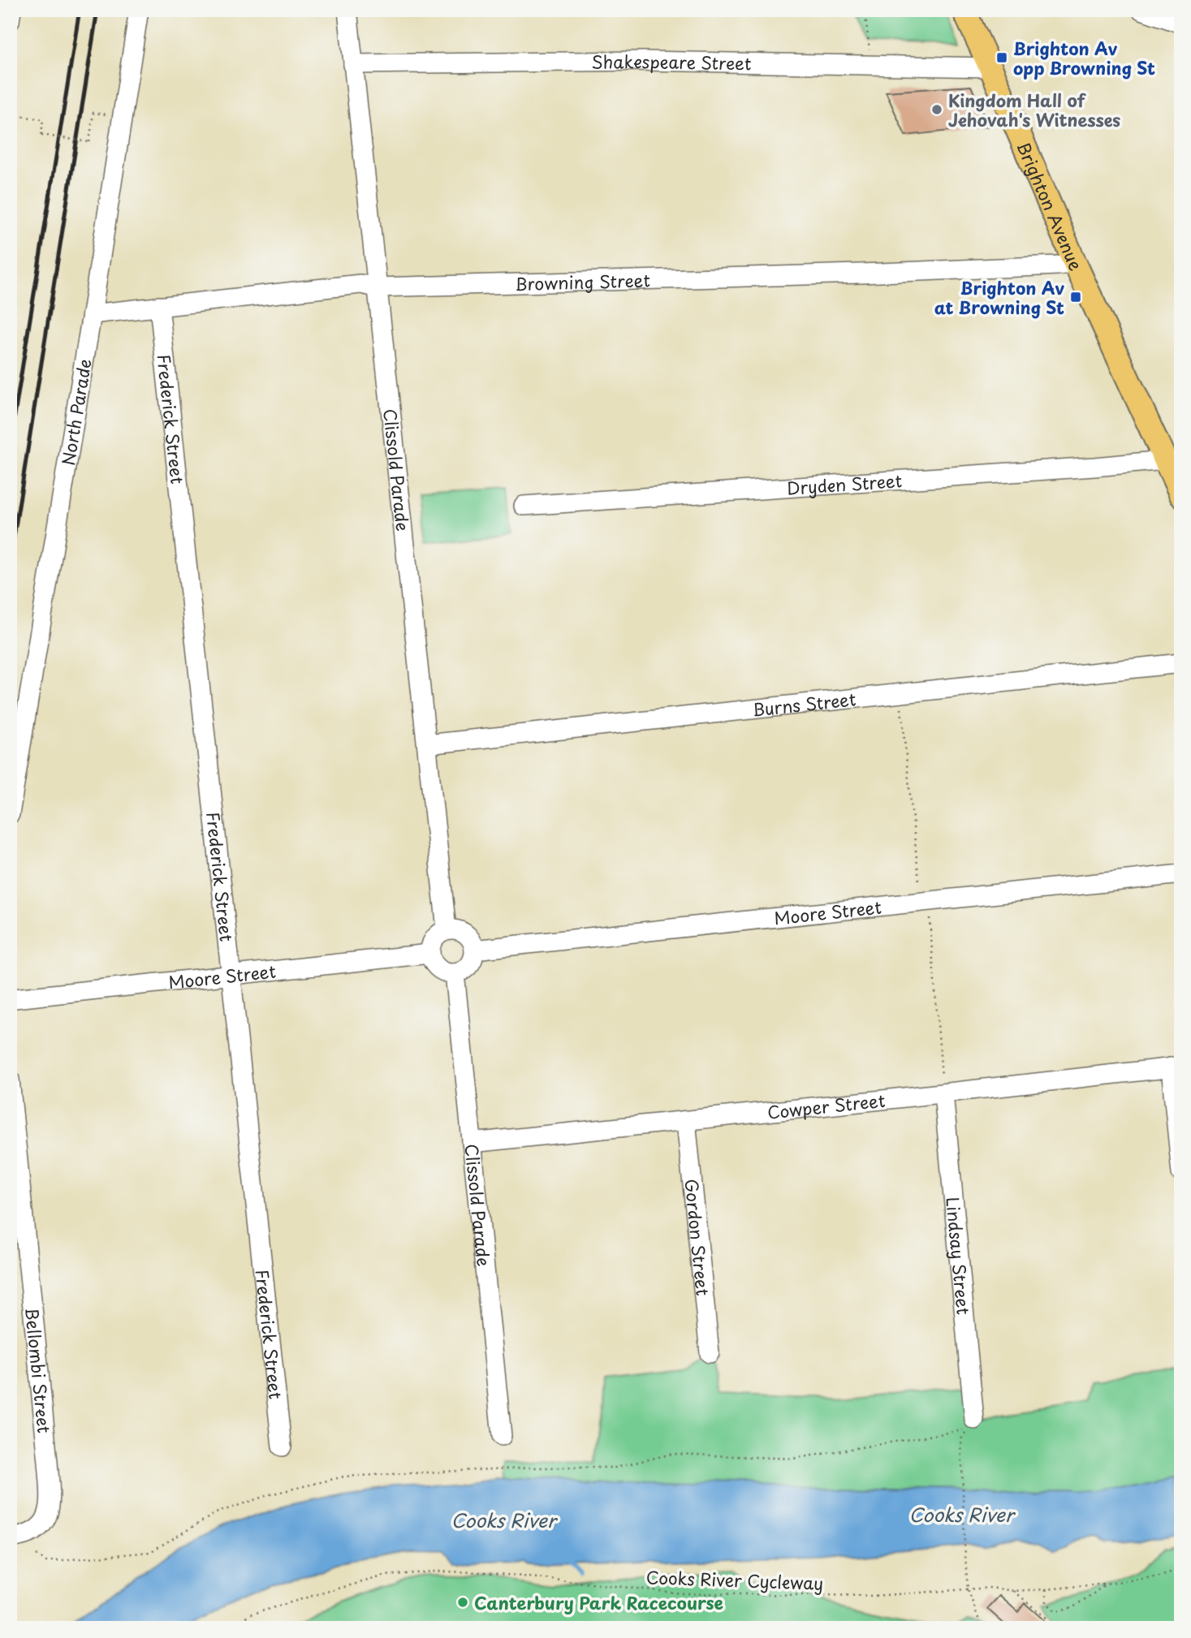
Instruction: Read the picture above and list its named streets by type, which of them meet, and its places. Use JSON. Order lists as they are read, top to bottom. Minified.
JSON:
{"streets":{"main road":["Brighton Avenue"],"street":["Shakespeare Street","Browning Street","North Parade","Frederick Street","Clissold Parade","Dryden Street","Burns Street","Moore Street","Cowper Street","Gordon Street","Lindsay Street","Bellombi Street"],"path":["Cooks River Cycleway"]},"crossings":[["Shakespeare Street","Brighton Avenue"],["Shakespeare Street","Clissold Parade"],["Brighton Avenue","Browning Street"],["Brighton Avenue","Dryden Street"],["Browning Street","North Parade"],["Browning Street","Frederick Street"],["Browning Street","Clissold Parade"],["Frederick Street","Moore Street"],["Clissold Parade","Burns Street"],["Clissold Parade","Moore Street"],["Clissold Parade","Cowper Street"],["Cowper Street","Gordon Street"],["Cowper Street","Lindsay Street"]],"water":["Cooks River"],"places":{"transit":["Brighton Av opp Browning St","Brighton Av at Browning St"],"other":["Kingdom Hall of Jehovah's Witnesses","Canterbury Park Racecourse"]}}
